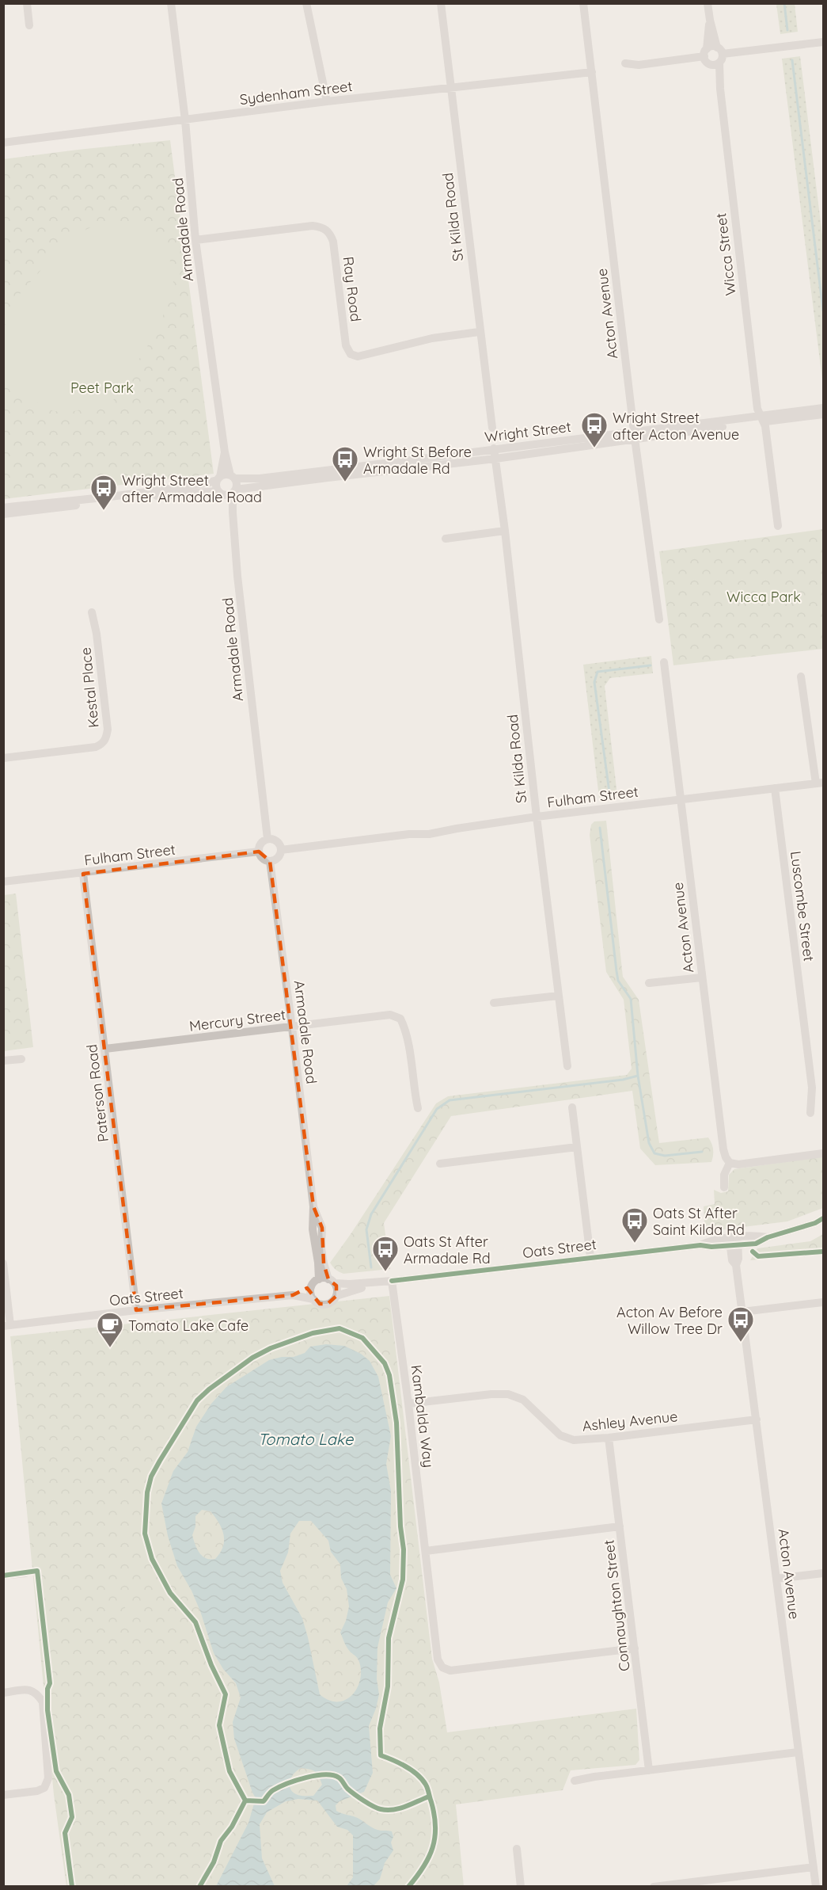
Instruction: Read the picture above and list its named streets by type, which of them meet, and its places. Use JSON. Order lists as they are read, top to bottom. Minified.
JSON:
{"streets":{"street":["Sydenham Street","St Kilda Road","Armadale Road","Wicca Street","Ray Road","Acton Avenue","Wright Street","Kestal Place","Fulham Street","Luscombe Street","Mercury Street","Paterson Road","Oats Street","Kambalda Way","Ashley Avenue","Connaughton Street"]},"crossings":[["Sydenham Street","St Kilda Road"],["Sydenham Street","Armadale Road"],["Sydenham Street","Acton Avenue"],["St Kilda Road","Ray Road"],["St Kilda Road","Wright Street"],["St Kilda Road","Fulham Street"],["Armadale Road","Ray Road"],["Armadale Road","Wright Street"],["Armadale Road","Fulham Street"],["Armadale Road","Mercury Street"],["Armadale Road","Oats Street"],["Wicca Street","Wright Street"],["Acton Avenue","Wright Street"],["Acton Avenue","Fulham Street"],["Acton Avenue","Oats Street"],["Acton Avenue","Ashley Avenue"],["Fulham Street","Luscombe Street"],["Fulham Street","Paterson Road"],["Mercury Street","Paterson Road"],["Paterson Road","Oats Street"],["Oats Street","Kambalda Way"],["Kambalda Way","Ashley Avenue"],["Kambalda Way","Connaughton Street"],["Ashley Avenue","Connaughton Street"]],"water":["Tomato Lake"],"parks":["Peet Park","Wicca Park"],"places":{"bus stop":["Wright Street after Acton Avenue","Wright St Before Armadale Rd","Wright Street after Armadale Road","Oats St After Saint Kilda Rd","Oats St After Armadale Rd","Acton Av Before Willow Tree Dr"],"cafe":["Tomato Lake Cafe"]}}
